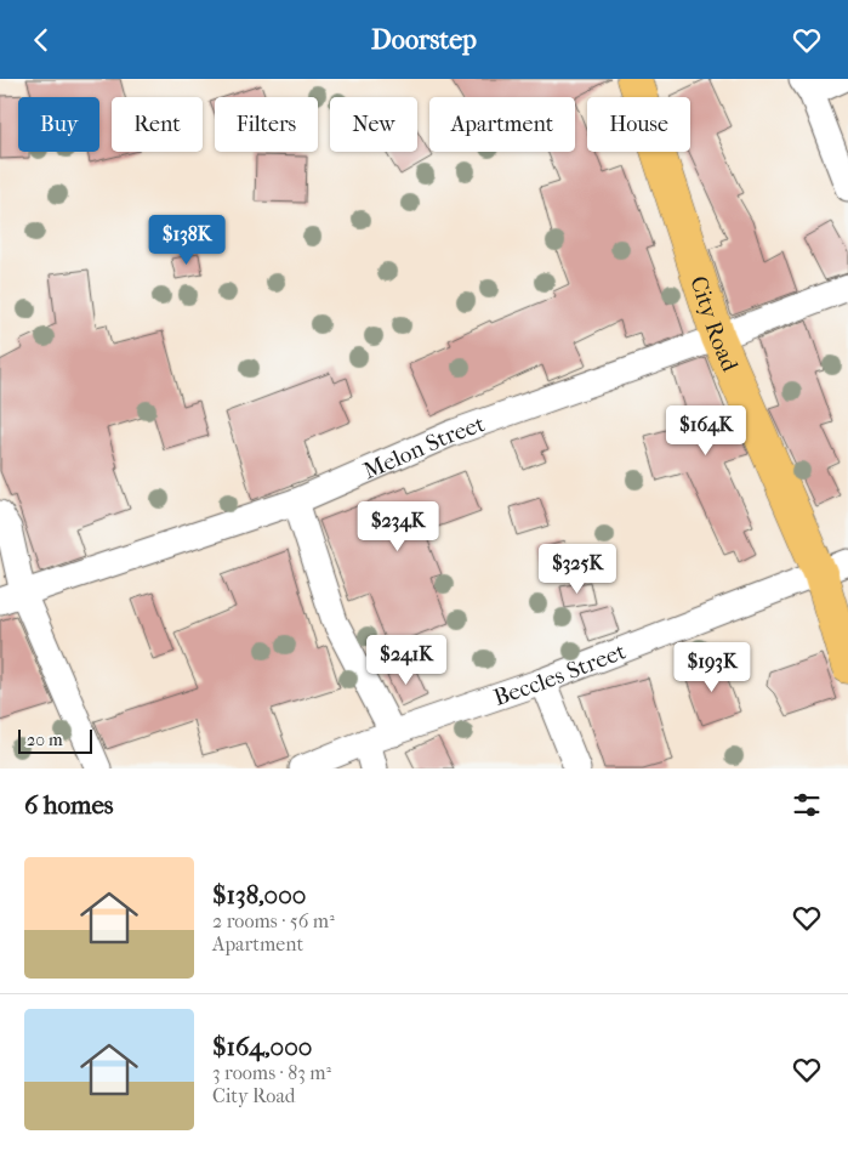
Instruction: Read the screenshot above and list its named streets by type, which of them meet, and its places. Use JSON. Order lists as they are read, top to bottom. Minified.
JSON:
{"streets":{"main road":["City Road"],"street":["Melon Street","Beccles Street"]},"crossings":[["City Road","Melon Street"],["City Road","Beccles Street"]],"scale_bar":"20 m","page":{"header":"Doorstep","chip":["Buy","Rent","Filters","New","Apartment","House"],"price":["$138K","$164K","$234K","$325K","$241K","$193K"],"scale":"20 m","heading":"6 homes","list":[{"name":"$138,000","note":"2 rooms · 56 m² · Apartment"},{"name":"$164,000","note":"3 rooms · 83 m² · City Road"}]}}
